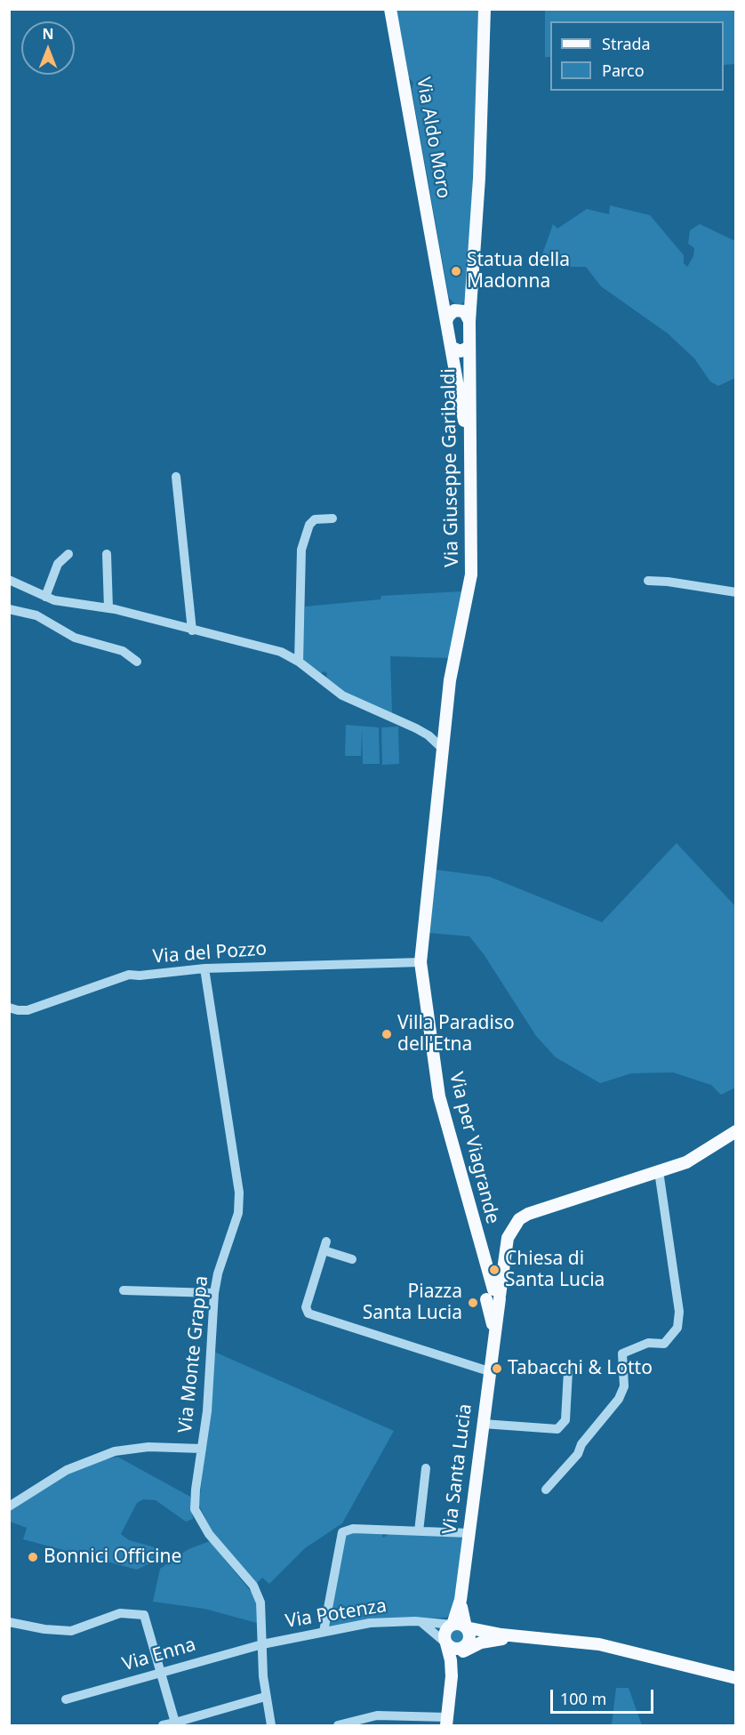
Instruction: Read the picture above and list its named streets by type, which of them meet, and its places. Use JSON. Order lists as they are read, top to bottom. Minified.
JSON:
{"streets":{"main road":["Via Aldo Moro","Via Giuseppe Garibaldi","Via per Viagrande","Via Santa Lucia"],"street":["Via del Pozzo","Via Monte Grappa","Via Potenza","Via Enna"]},"crossings":[["Via Aldo Moro","Via Giuseppe Garibaldi"],["Via Giuseppe Garibaldi","Via per Viagrande"],["Via del Pozzo","Via per Viagrande"],["Via del Pozzo","Via Monte Grappa"],["Via per Viagrande","Via Santa Lucia"],["Via Monte Grappa","Via Potenza"],["Via Monte Grappa","Via Enna"],["Via Potenza","Via Enna"]],"places":["Statua della Madonna","Villa Paradiso dell'Etna","Chiesa di Santa Lucia","Piazza Santa Lucia","Tabacchi & Lotto","Bonnici Officine"],"legend":["Strada","Parco"],"scale_bar":"100 m","north":"top"}
